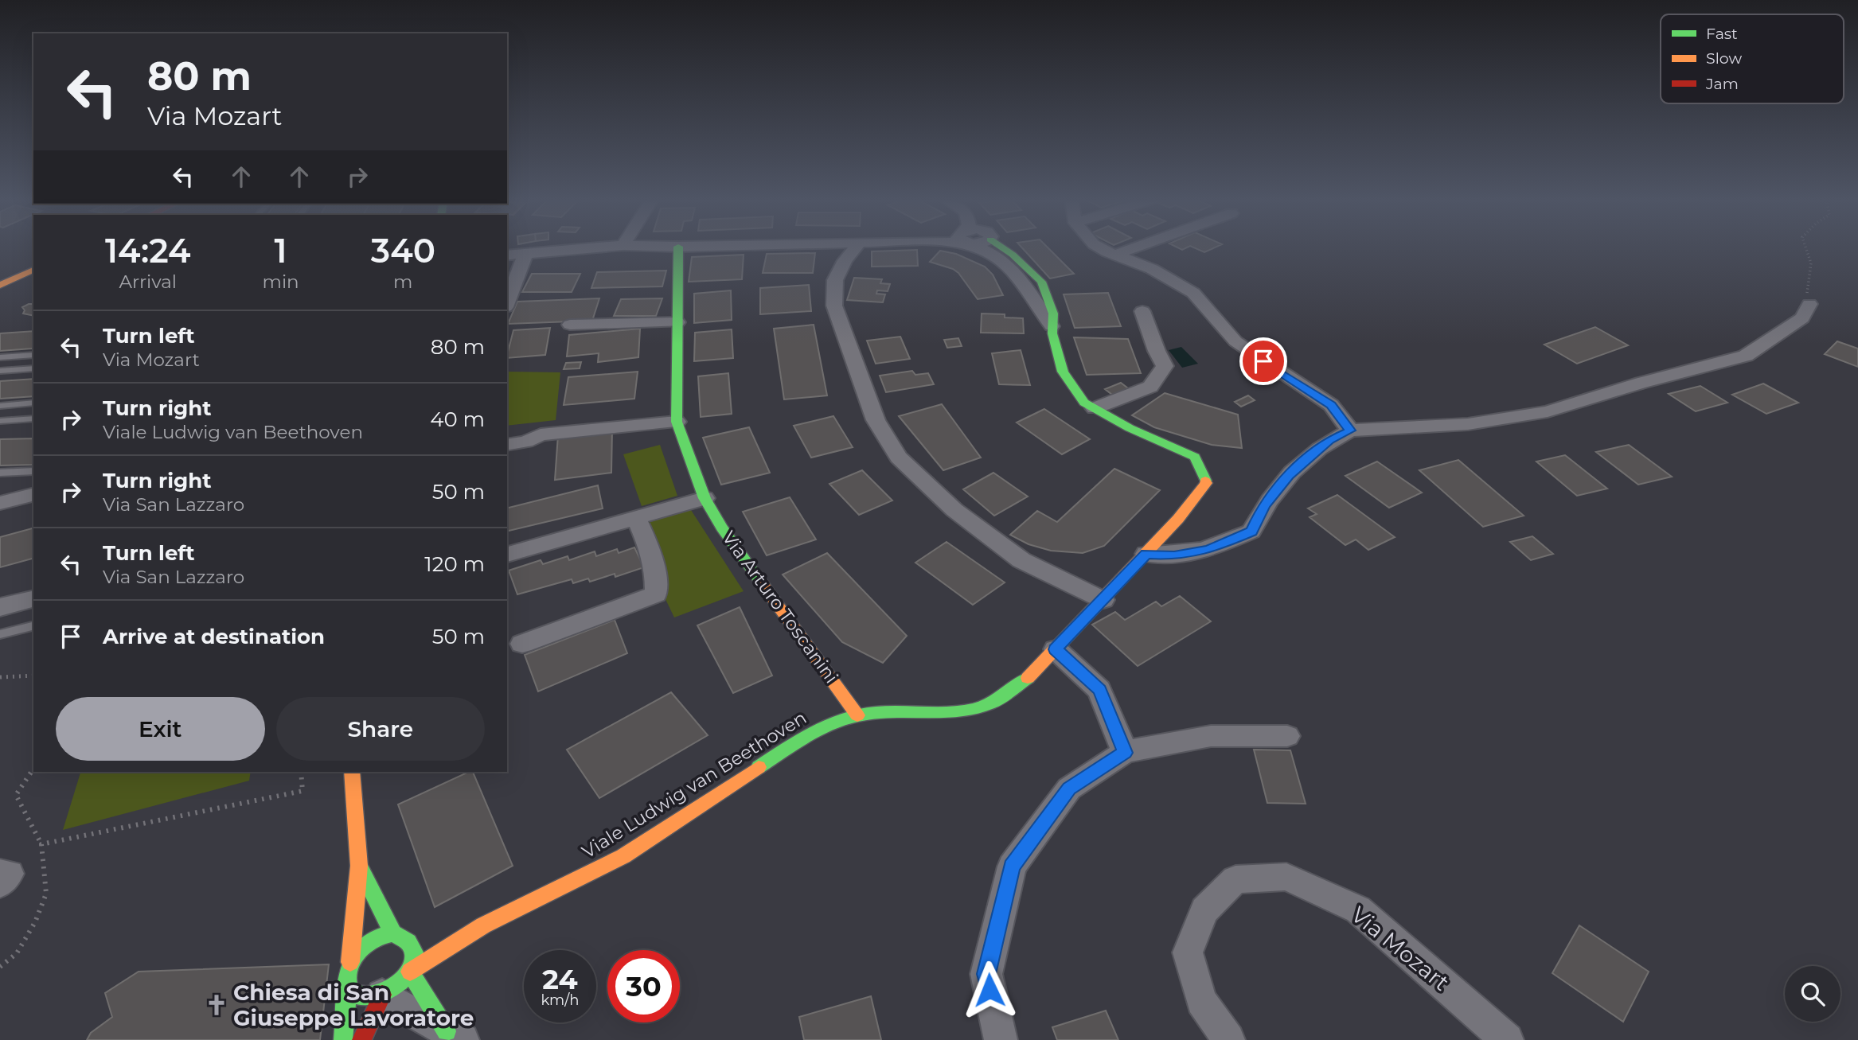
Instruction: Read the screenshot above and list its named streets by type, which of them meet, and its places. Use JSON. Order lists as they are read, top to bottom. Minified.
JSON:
{"streets":{"street":["Via Arturo Toscanini","Viale Ludwig van Beethoven","Via Mozart"]},"crossings":[["Via Arturo Toscanini","Viale Ludwig van Beethoven"]],"places":{"church":["Chiesa di San Giuseppe Lavoratore"]},"legend":["Fast","Slow","Jam"],"page":{"turn":["80 m","Via Mozart"],"eta":["14:24","Arrival","1","min","340","m"],"list":[{"name":"Turn left","note":"Via Mozart","value":"80 m"},{"name":"Turn right","note":"Viale Ludwig van Beethoven","value":"40 m"},{"name":"Turn right","note":"Via San Lazzaro","value":"50 m"},{"name":"Turn left","note":"Via San Lazzaro","value":"120 m"},{"name":"Arrive at destination","value":"50 m"}],"buttons":["Exit","Share"],"speed":"24 km/h","limit":"30"}}
